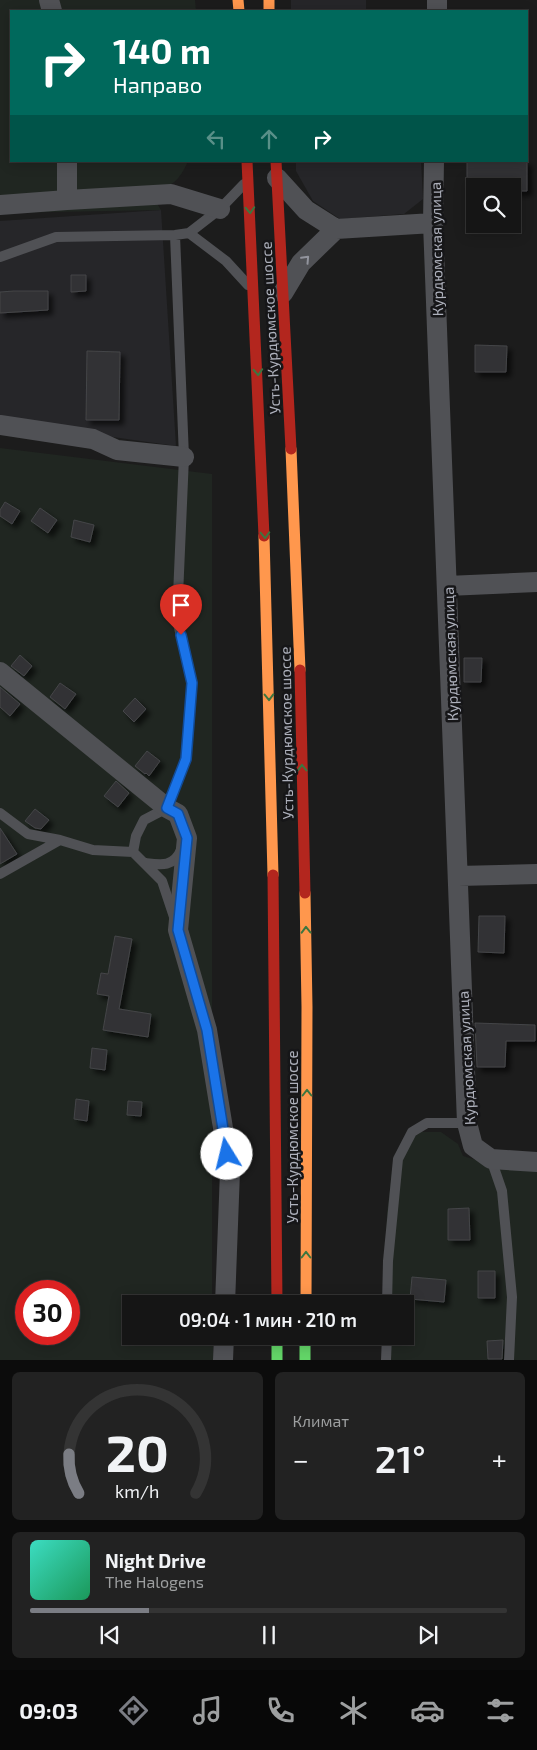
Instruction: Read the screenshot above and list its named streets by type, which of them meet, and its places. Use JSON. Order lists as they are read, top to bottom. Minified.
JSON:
{"streets":{"main road":["Усть-Курдюмское шоссе"],"street":["Курдюмская улица"]},"page":{"turn":["140 m","Направо"],"limit":"30","trip":"09:04 · 1 мин · 210 m","tile":"Климат","heat":["−","21°","+"],"song":["Night Drive","The Halogens"],"tabs":"09:03","gauge":["20","km/h"]}}
